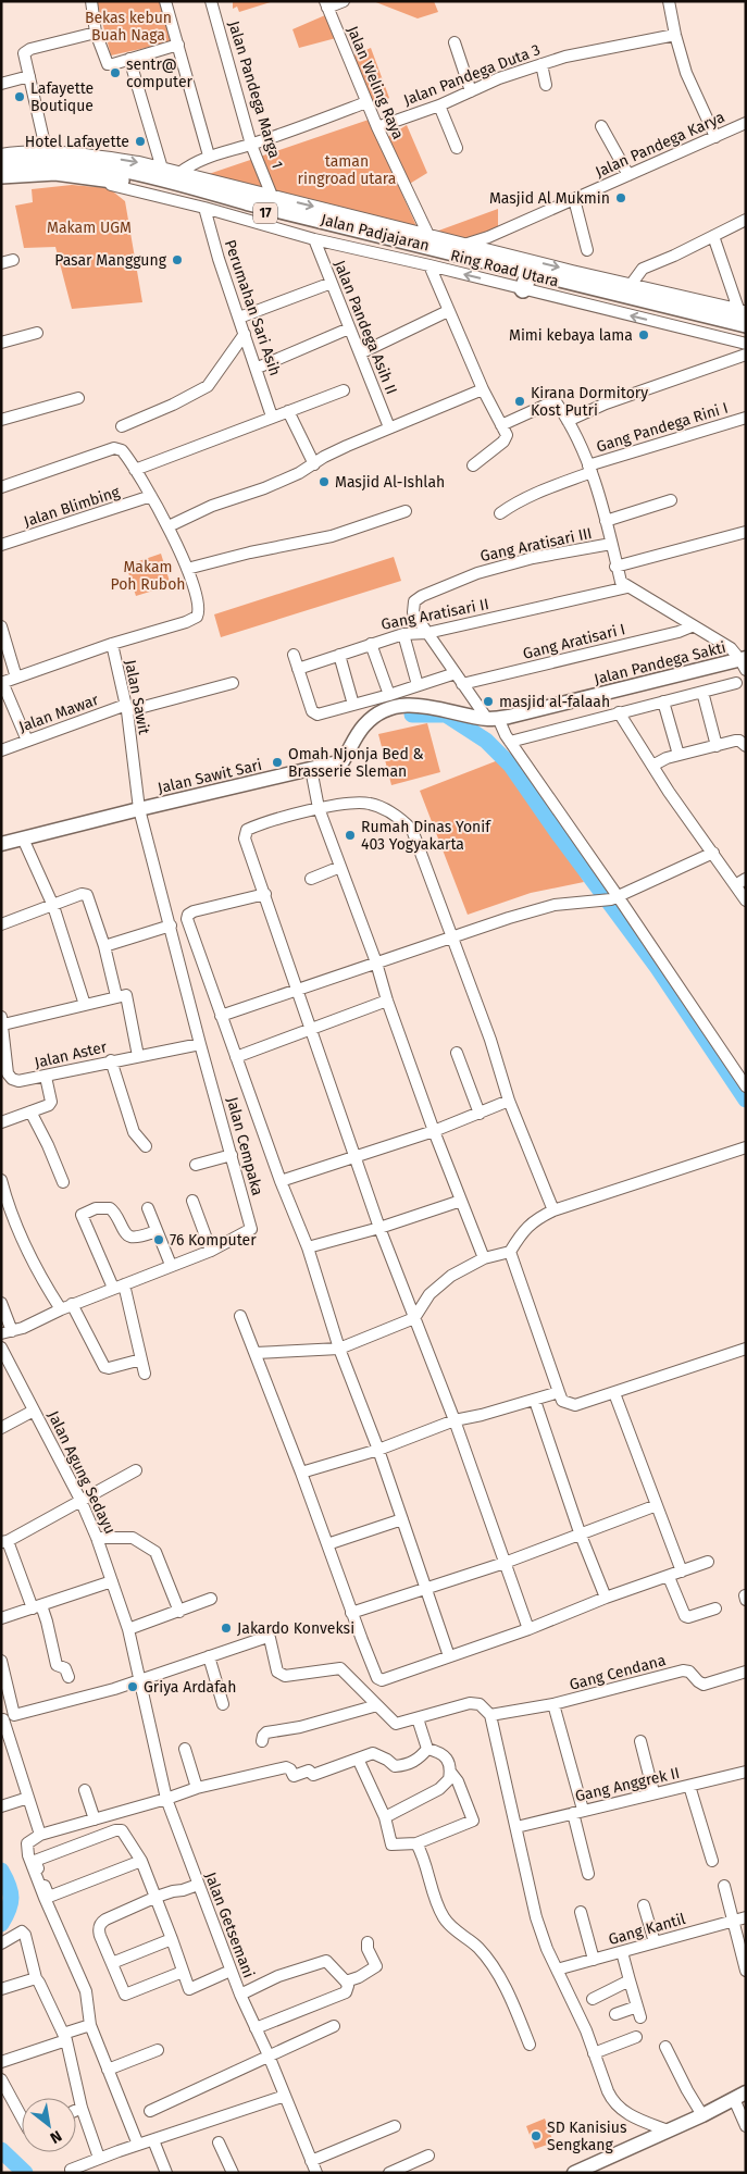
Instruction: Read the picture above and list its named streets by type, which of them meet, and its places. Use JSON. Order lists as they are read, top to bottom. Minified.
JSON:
{"streets":{"highway":["17","Jalan Padjajaran"],"main road":["Jalan Pandega Sakti","Jalan Sawit Sari"],"street":["Jalan Pandega Duta 3","Jalan Weling Raya","Jalan Pandega Marga 1","Jalan Pandega Karya","Ring Road Utara","Perumahan Sari Asih","Jalan Pandega Asih II","Gang Pandega Rini I","Jalan Blimbing","Gang Aratisari III","Gang Aratisari II","Gang Aratisari I","Jalan Sawit","Jalan Mawar","Jalan Aster","Jalan Cempaka","Jalan Agung Sedayu","Gang Cendana","Gang Anggrek II","Jalan Getsemani","Gang Kantil"]},"crossings":[["Jalan Pandega Duta 3","Jalan Weling Raya"],["Jalan Weling Raya","Ring Road Utara"],["Jalan Pandega Marga 1","Ring Road Utara"],["Jalan Pandega Karya","Ring Road Utara"],["Jalan Padjajaran","Ring Road Utara"],["Ring Road Utara","Perumahan Sari Asih"],["Ring Road Utara","Jalan Pandega Asih II"],["Gang Aratisari III","Gang Aratisari II"],["Jalan Pandega Sakti","Jalan Sawit Sari"],["Jalan Sawit","Jalan Mawar"],["Jalan Sawit","Jalan Sawit Sari"],["Jalan Sawit","Jalan Cempaka"],["Jalan Sawit Sari","Jalan Cempaka"],["Jalan Aster","Jalan Cempaka"],["Jalan Agung Sedayu","Jalan Getsemani"]],"parks":["Bekas kebun Buah Naga","taman ringroad utara","Makam UGM","Makam Poh Ruboh"],"places":["sentr@ computer","Lafayette Boutique","Hotel Lafayette","Masjid Al Mukmin","Pasar Manggung","Mimi kebaya lama","Kirana Dormitory Kost Putri","Masjid Al-Ishlah","masjid al-falaah","Omah Njonja Bed & Brasserie Sleman","Rumah Dinas Yonif 403 Yogyakarta","76 Komputer","Jakardo Konveksi","Griya Ardafah","SD Kanisius Sengkang"],"north":"bottom right"}
